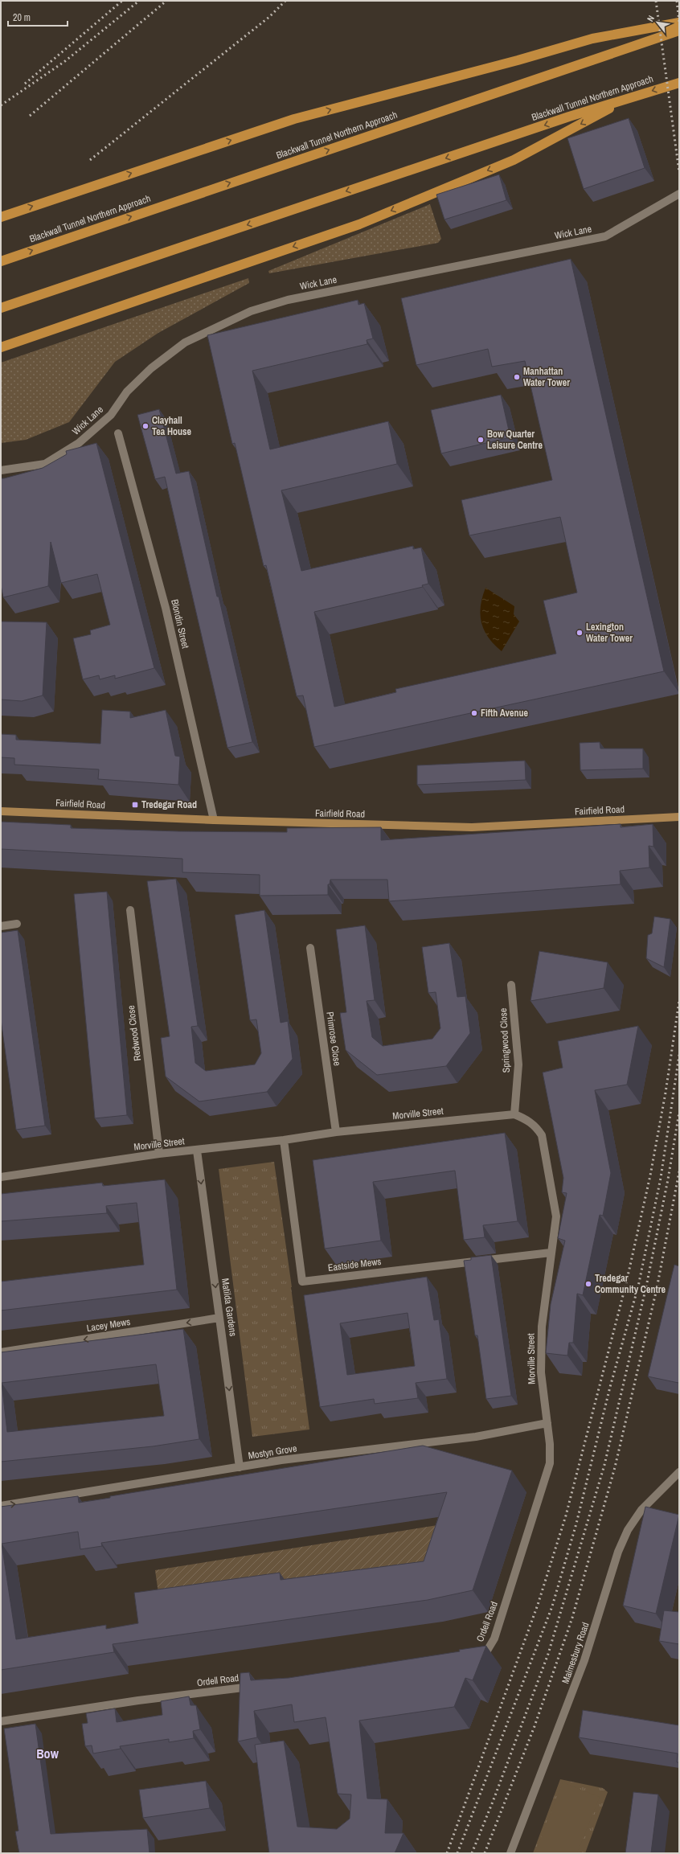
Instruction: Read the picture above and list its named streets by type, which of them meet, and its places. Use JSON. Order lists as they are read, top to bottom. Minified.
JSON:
{"streets":{"highway":["Blackwall Tunnel Northern Approach"],"main road":["Fairfield Road"],"street":["Wick Lane","Blondin Street","Redwood Close","Primrose Close","Springwood Close","Morville Street","Eastside Mews","Matilda Gardens","Lacey Mews","Mostyn Grove","Ordell Road","Malmesbury Road"]},"crossings":[["Blondin Street","Fairfield Road"],["Redwood Close","Morville Street"],["Primrose Close","Morville Street"],["Springwood Close","Morville Street"],["Morville Street","Eastside Mews"],["Morville Street","Matilda Gardens"],["Morville Street","Mostyn Grove"],["Morville Street","Ordell Road"],["Matilda Gardens","Lacey Mews"],["Matilda Gardens","Mostyn Grove"],["Mostyn Grove","Ordell Road"]],"one_way":["Matilda Gardens","Lacey Mews","Mostyn Grove"],"districts":["Bow"],"places":{"other":["Manhattan Water Tower","Clayhall Tea House","Bow Quarter Leisure Centre","Lexington Water Tower","Fifth Avenue","Tredegar Community Centre"],"transit":["Tredegar Road"]},"scale_bar":"20 m","north":"top left"}
